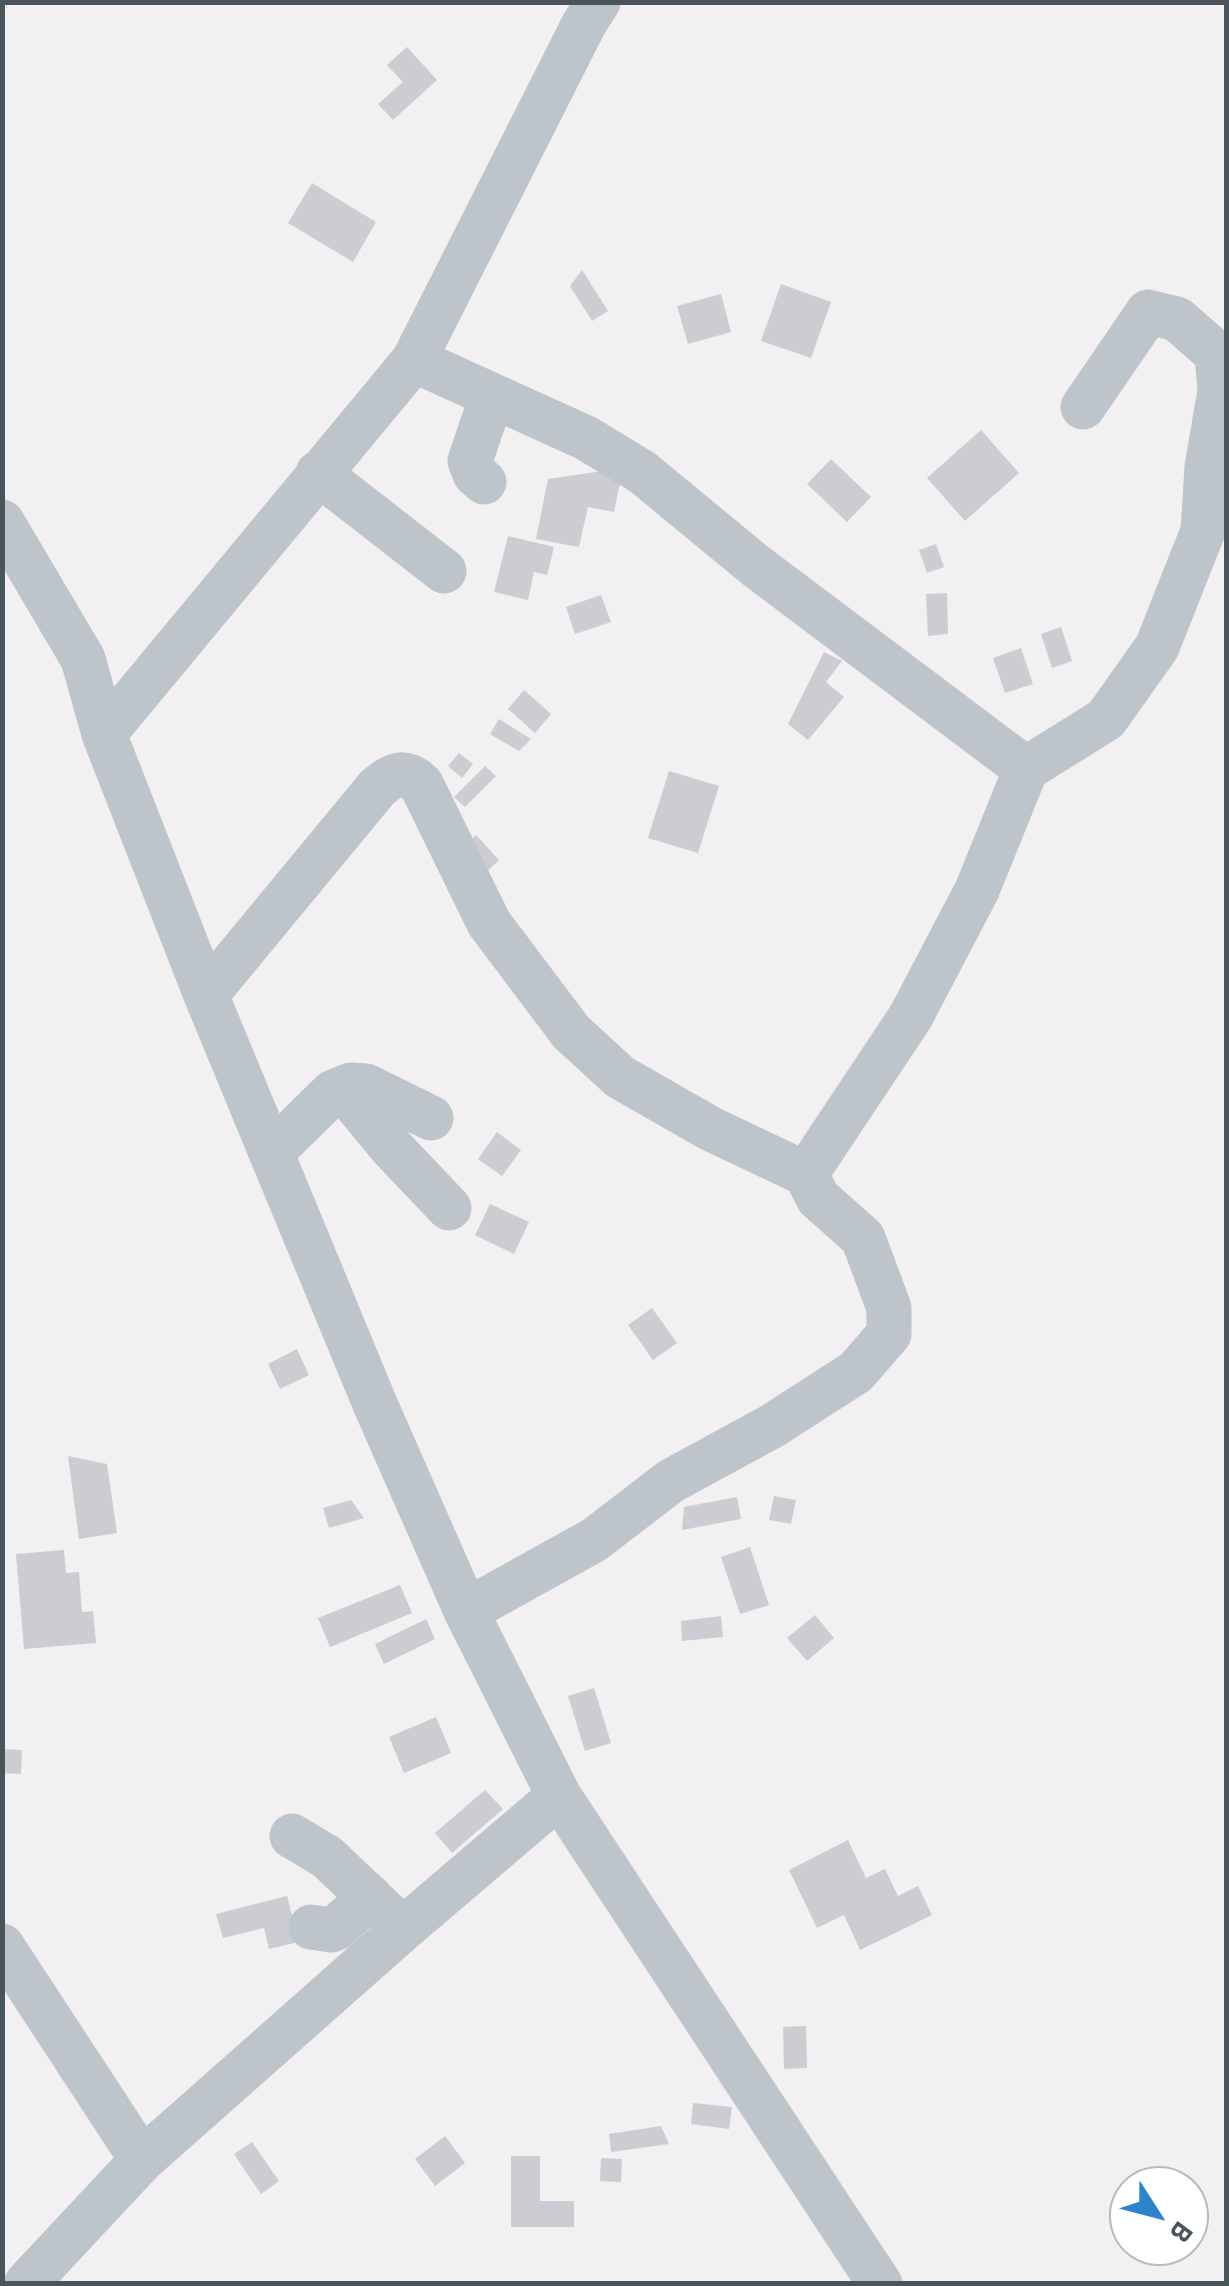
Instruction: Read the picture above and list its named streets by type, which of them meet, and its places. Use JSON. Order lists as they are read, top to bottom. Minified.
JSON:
{"north":"bottom right"}
